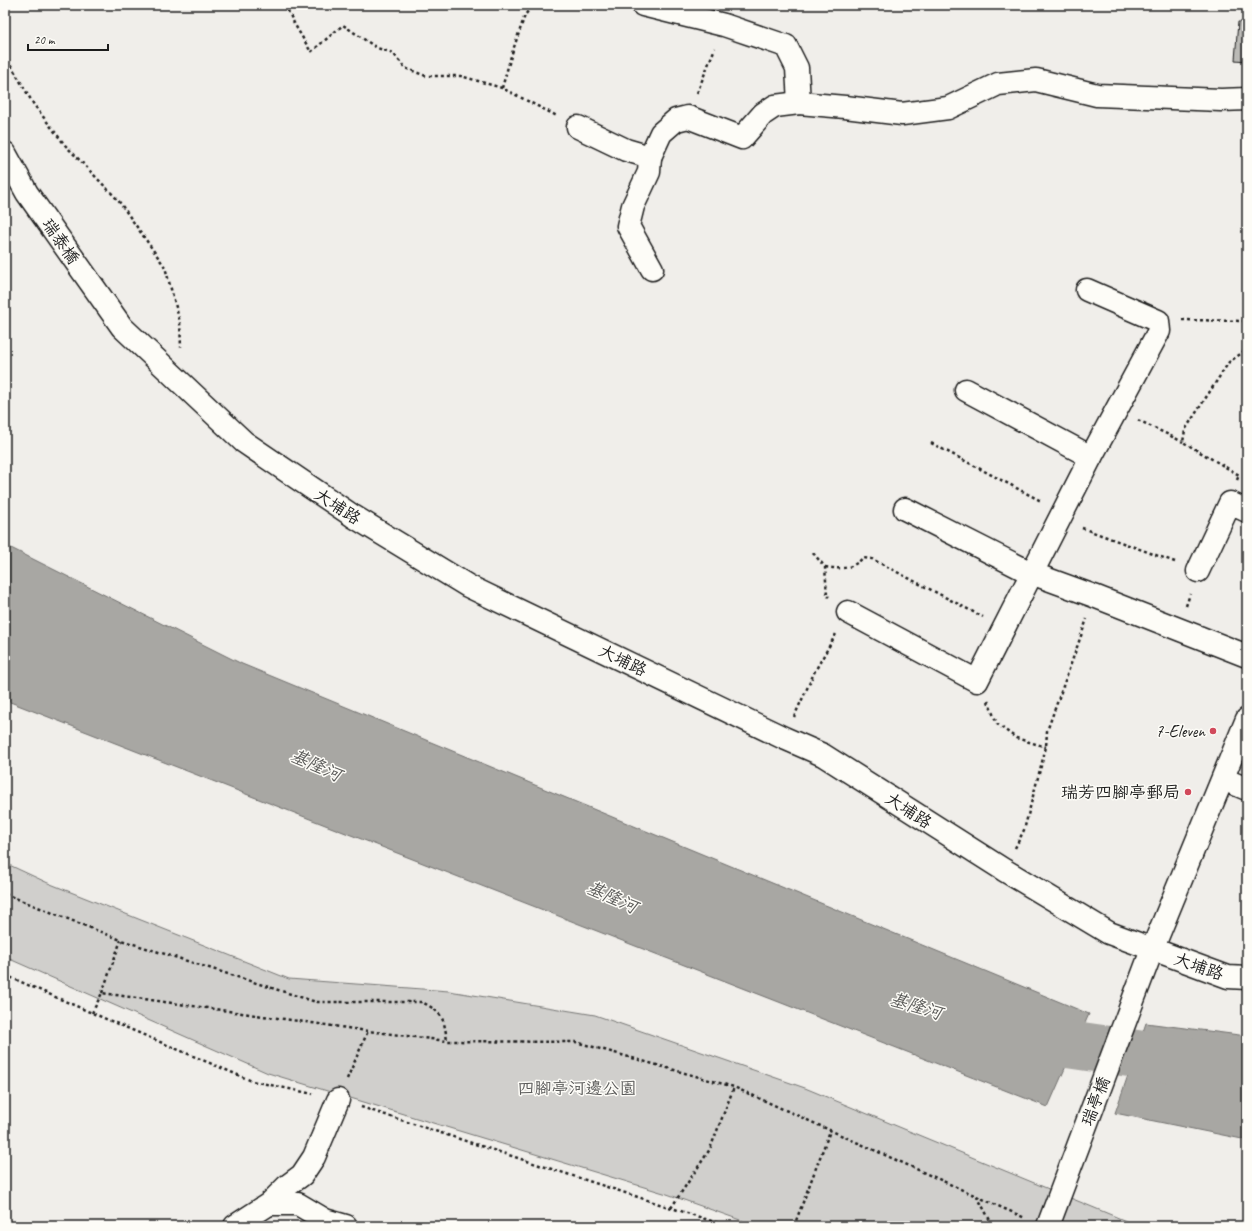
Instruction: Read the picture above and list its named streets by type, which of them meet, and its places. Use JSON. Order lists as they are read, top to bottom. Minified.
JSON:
{"streets":{"street":["瑞泰橋","大埔路","瑞亭橋"]},"crossings":[["瑞泰橋","大埔路"],["大埔路","瑞亭橋"]],"water":["基隆河"],"parks":["四腳亭河邊公園"],"places":["7-Eleven","瑞芳四腳亭郵局"],"scale_bar":"20 m"}
